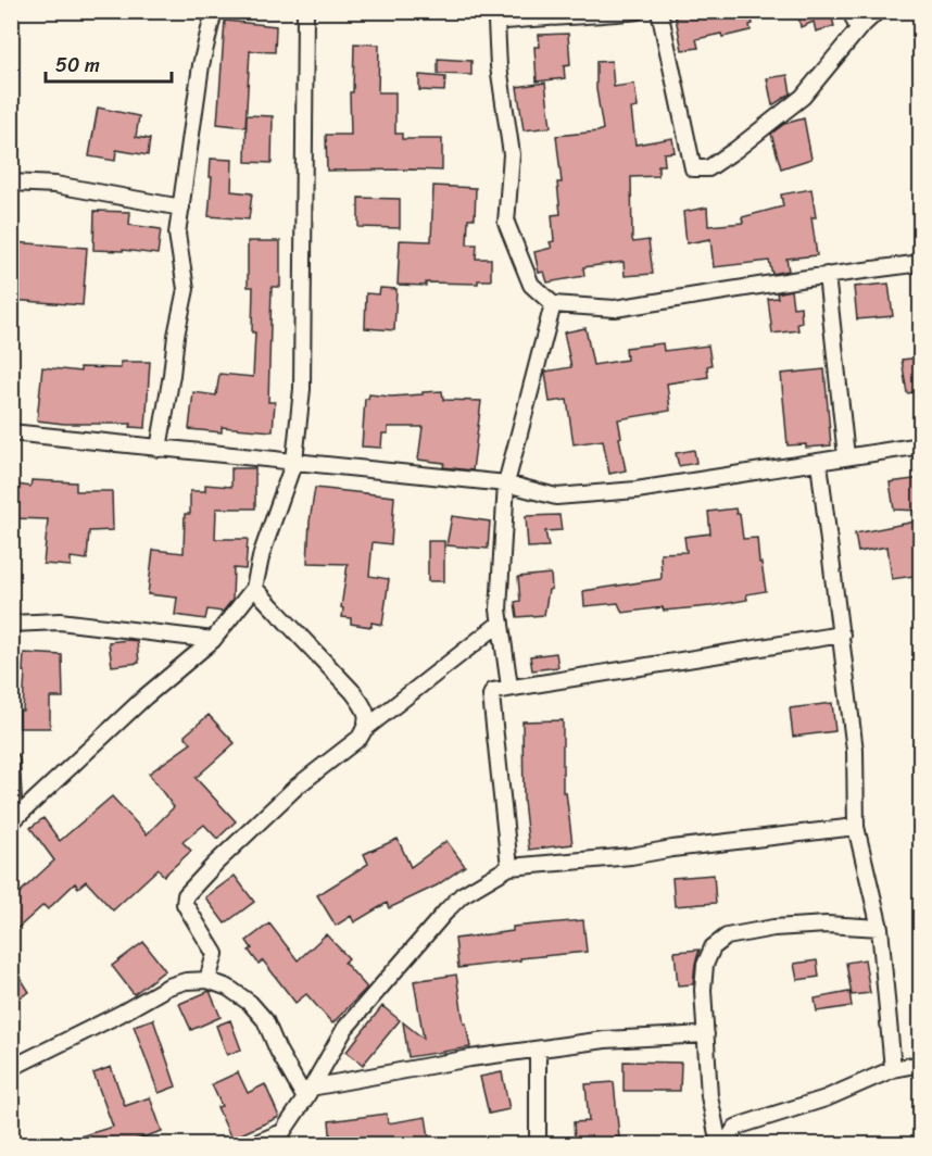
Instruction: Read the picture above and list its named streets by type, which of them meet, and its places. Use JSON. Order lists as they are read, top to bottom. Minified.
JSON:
{"scale_bar":"50 m"}
